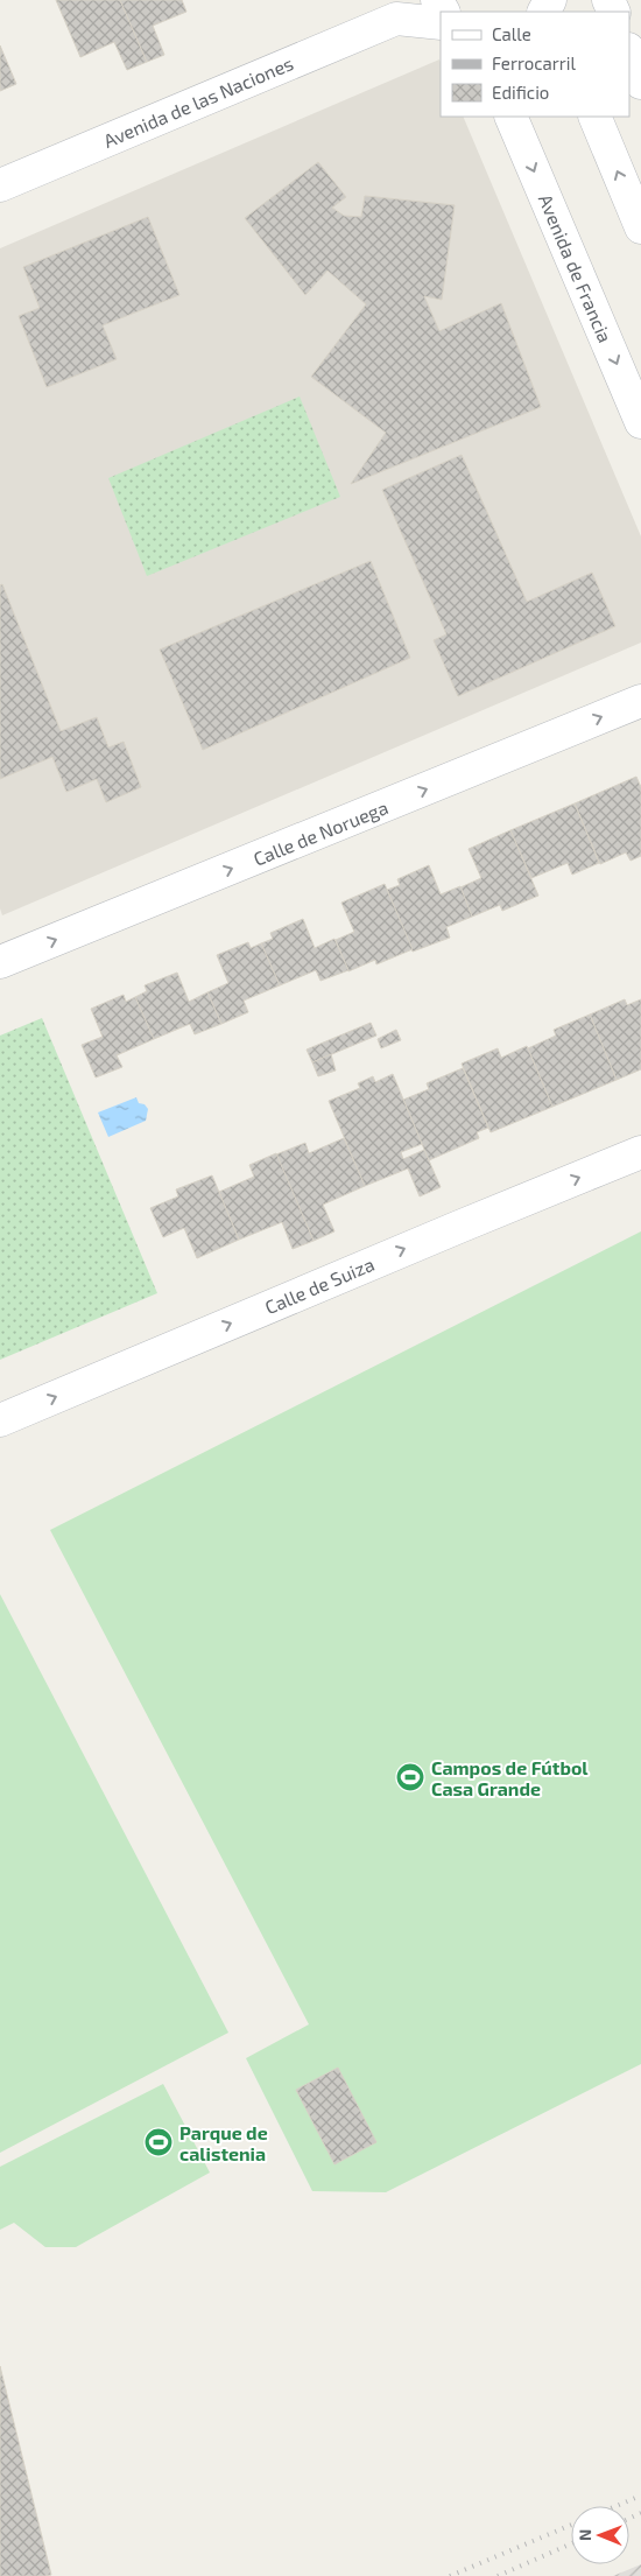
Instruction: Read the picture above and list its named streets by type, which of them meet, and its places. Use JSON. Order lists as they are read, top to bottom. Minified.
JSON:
{"streets":{"street":["Avenida de las Naciones","Avenida de Francia","Calle de Noruega","Calle de Suiza"]},"one_way":["Calle de Noruega","Calle de Suiza"],"places":{"sports":["Campos de Fútbol Casa Grande","Parque de calistenia"]},"legend":["Calle","Ferrocarril","Edificio"],"north":"left"}
